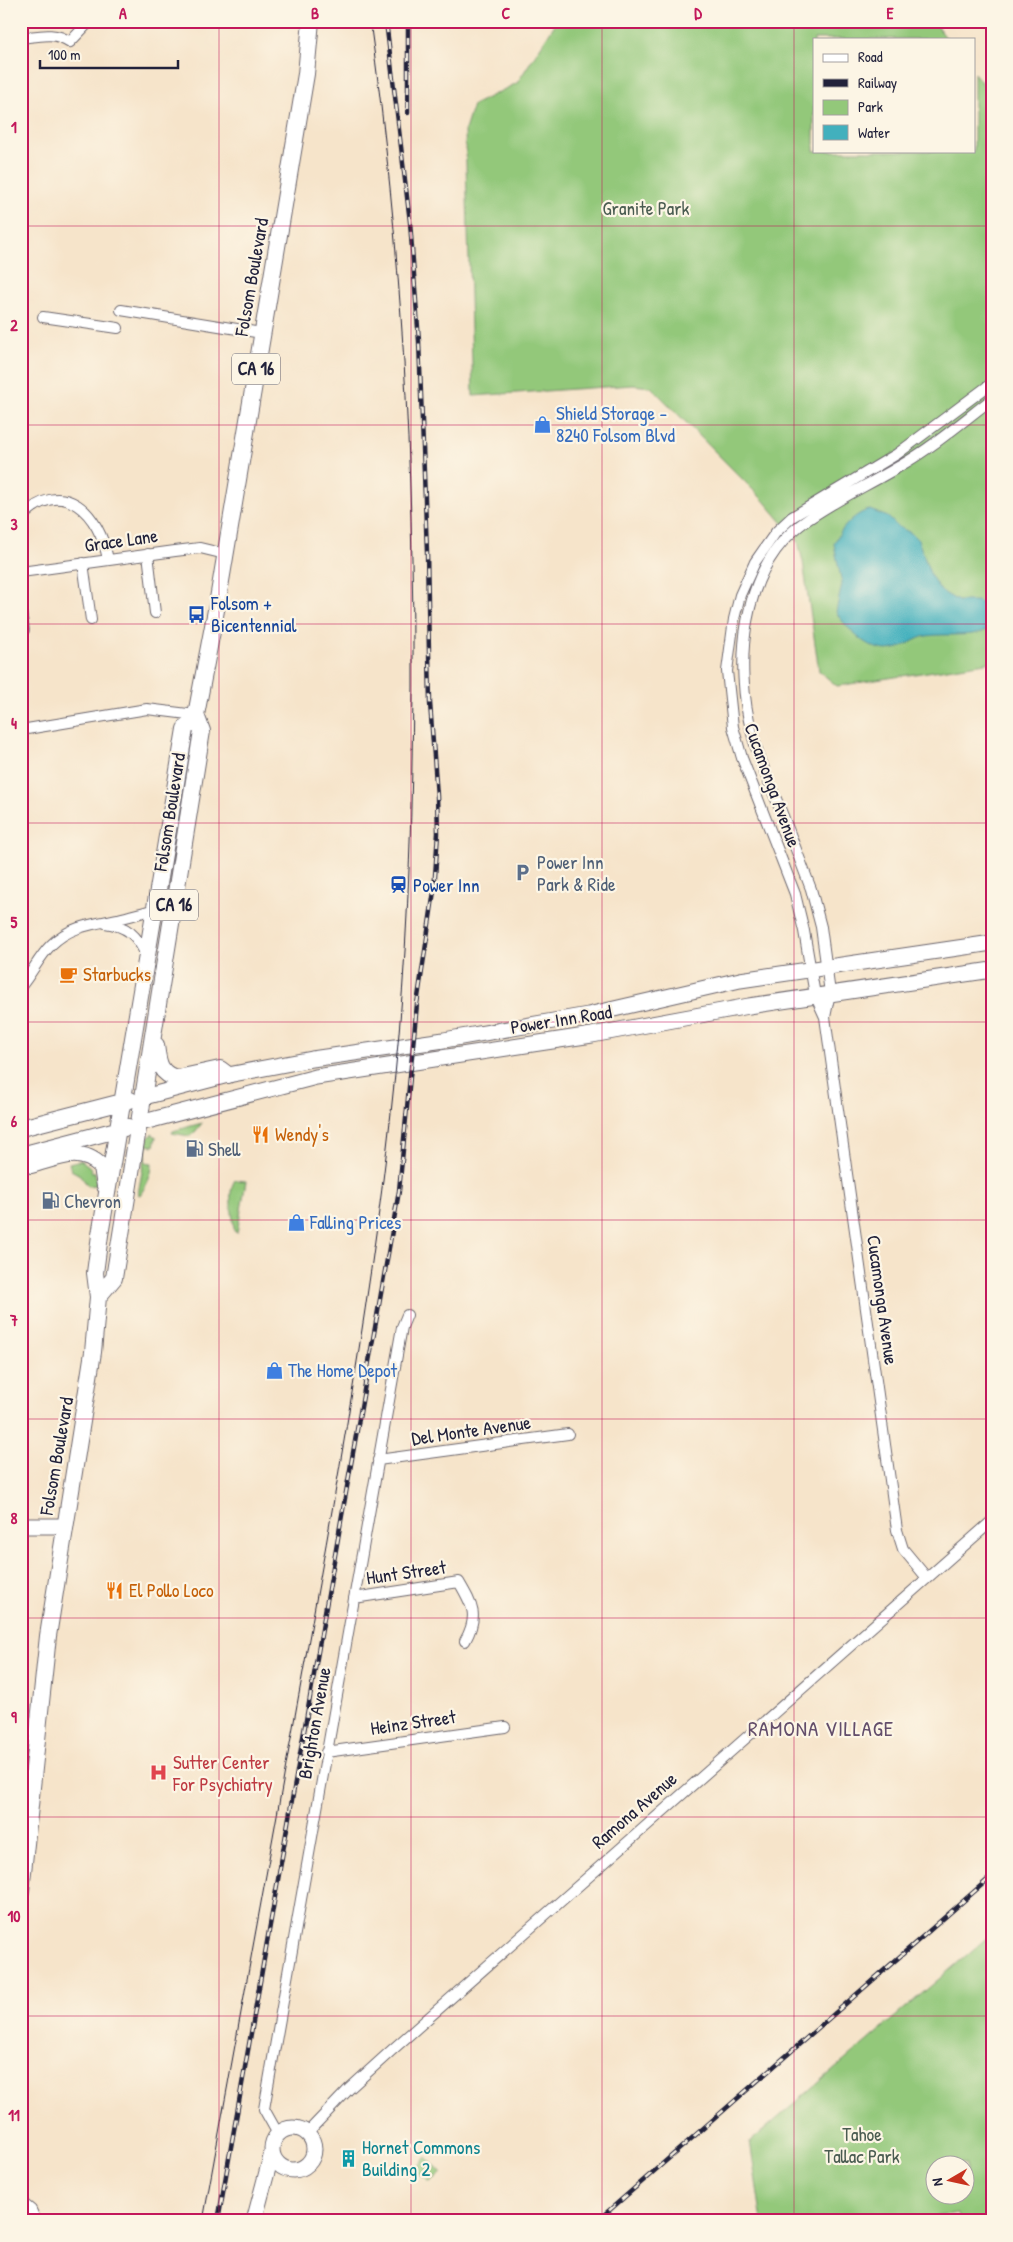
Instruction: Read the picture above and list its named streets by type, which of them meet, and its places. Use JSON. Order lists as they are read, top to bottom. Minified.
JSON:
{"streets":{"main road":["Folsom Boulevard","CA 16","Power Inn Road"],"street":["Grace Lane","Cucamonga Avenue","Del Monte Avenue","Hunt Street","Heinz Street","Brighton Avenue","Ramona Avenue"]},"crossings":[["Folsom Boulevard","Grace Lane"],["Folsom Boulevard","Power Inn Road"],["Cucamonga Avenue","Power Inn Road"],["Cucamonga Avenue","Ramona Avenue"],["Del Monte Avenue","Brighton Avenue"],["Hunt Street","Brighton Avenue"],["Heinz Street","Brighton Avenue"],["Brighton Avenue","Ramona Avenue"]],"districts":["RAMONA VILLAGE"],"parks":["Granite Park","Tahoe Tallac Park"],"places":{"shop":["Shield Storage - 8240 Folsom Blvd","Falling Prices","The Home Depot"],"bus stop":["Folsom + Bicentennial"],"parking":["Power Inn Park & Ride"],"station":["Power Inn"],"cafe":["Starbucks"],"restaurant":["Wendy's","El Pollo Loco"],"fuel station":["Shell","Chevron"],"hospital":["Sutter Center For Psychiatry"],"building":["Hornet Commons Building 2"]},"legend":["Road","Railway","Park","Water"],"scale_bar":"100 m","north":"left","grid":{"columns":["A","B","C","D","E"],"rows":["1","2","3","4","5","6","7","8","9","10","11"]}}
